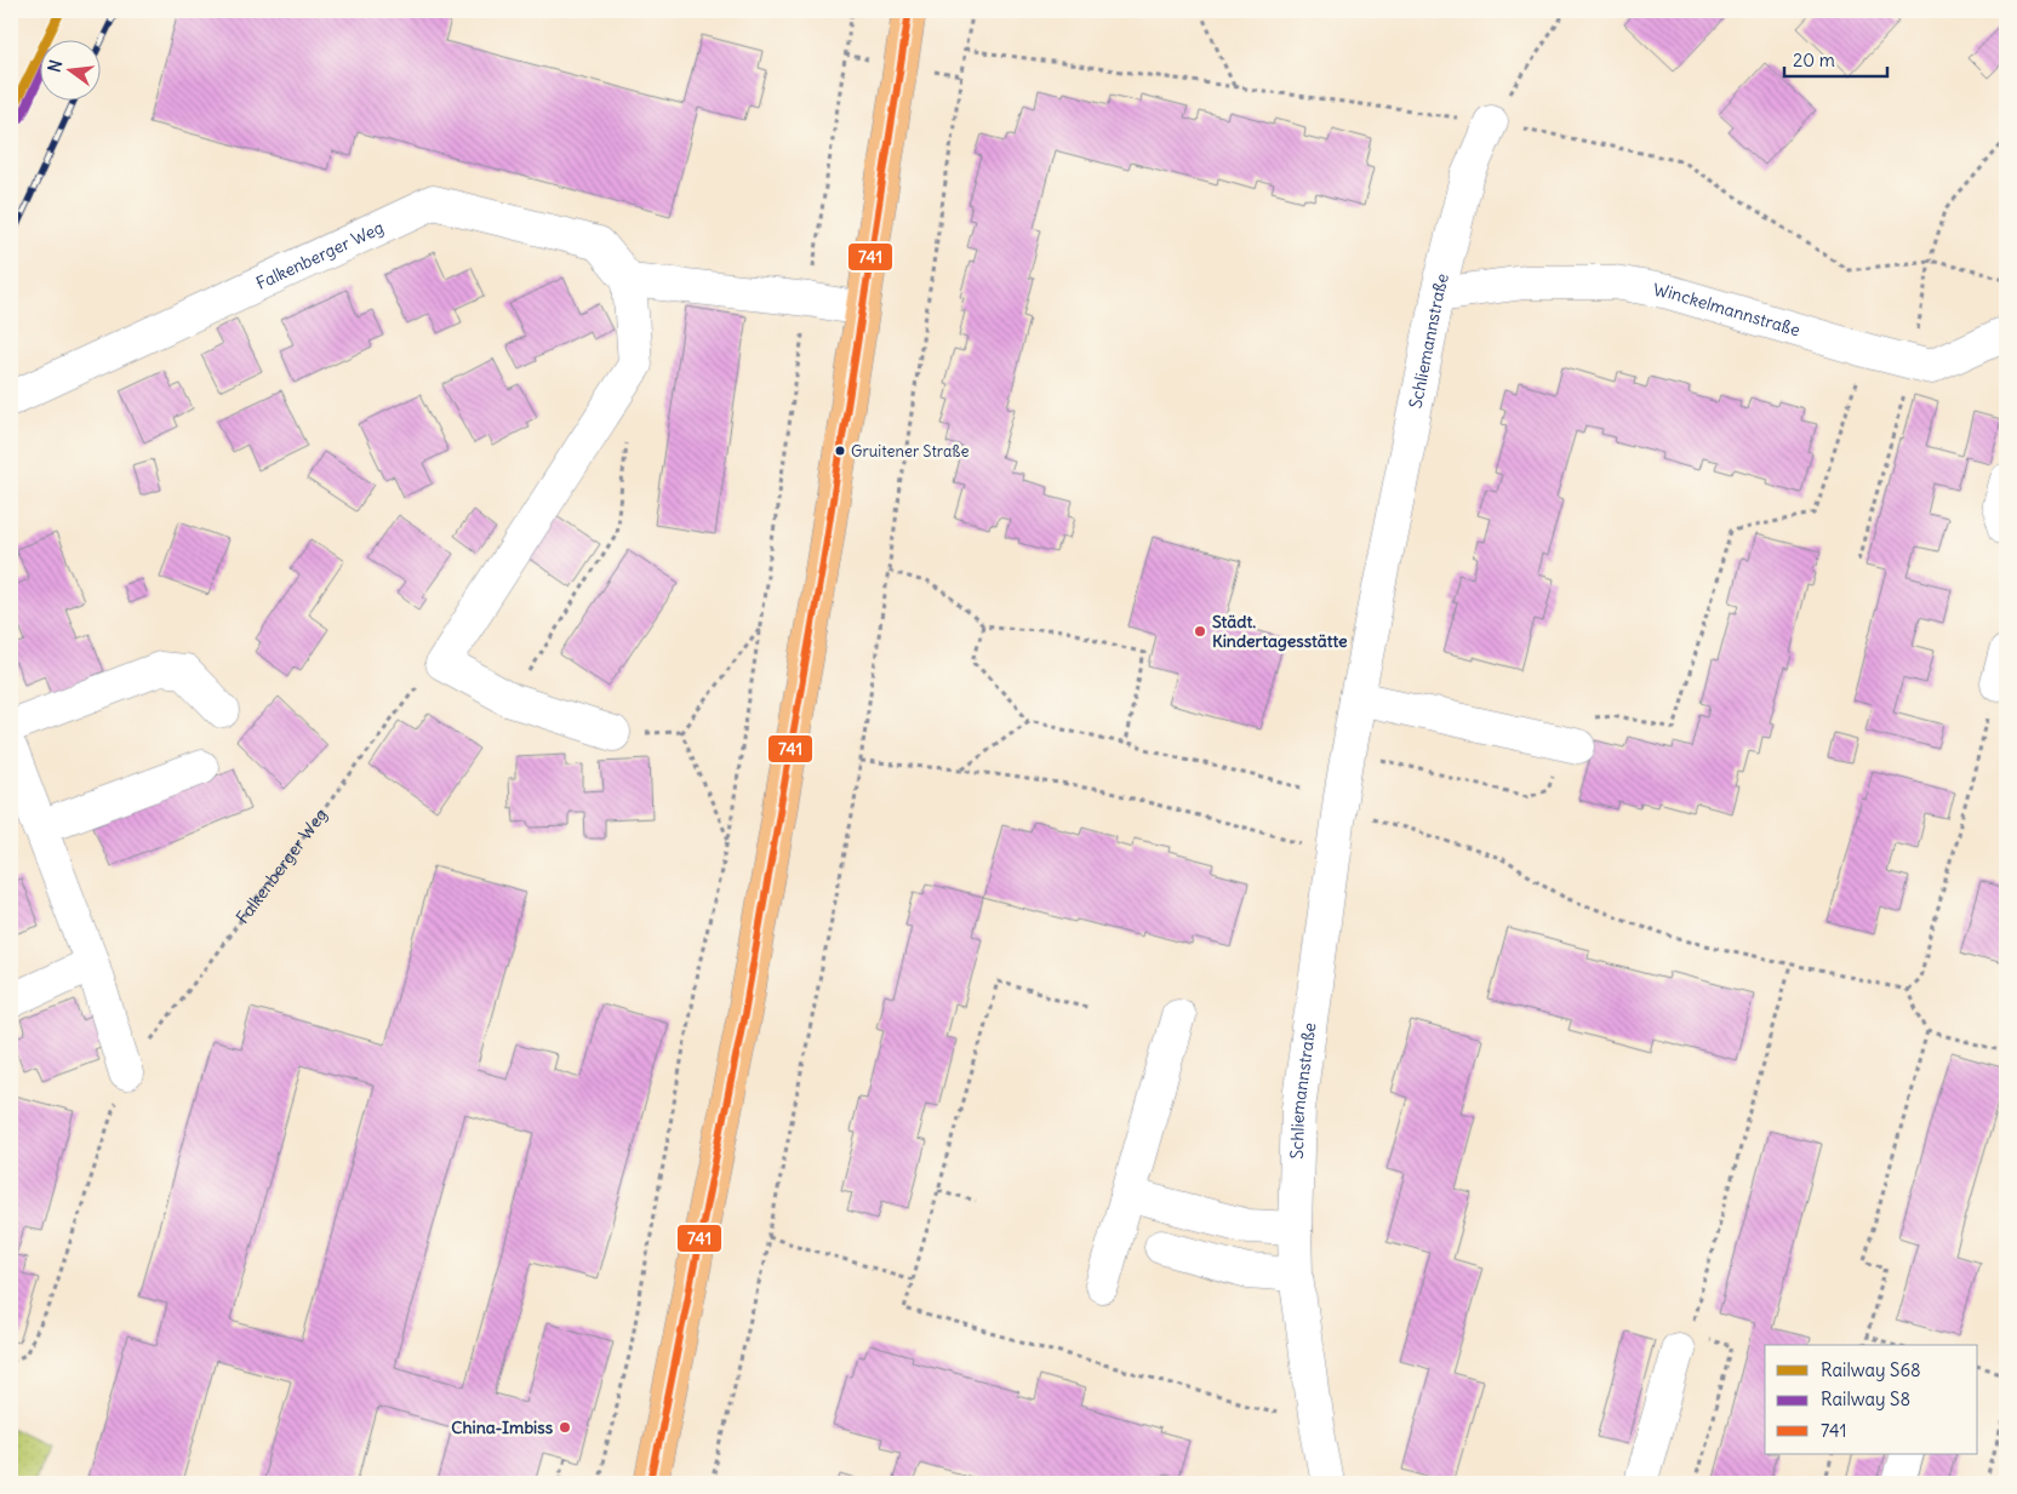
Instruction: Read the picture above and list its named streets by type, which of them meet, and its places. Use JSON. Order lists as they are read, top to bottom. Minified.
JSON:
{"streets":{"street":["Falkenberger Weg","Winckelmannstraße","Schliemannstraße"]},"crossings":[["Winckelmannstraße","Schliemannstraße"]],"places":["Gruitener Straße","Städt. Kindertagesstätte","China-Imbiss"],"lines":["rail line S68","transit line 741","rail line S8"],"legend":["Railway S68","Railway S8","741"],"scale_bar":"20 m","north":"left"}
